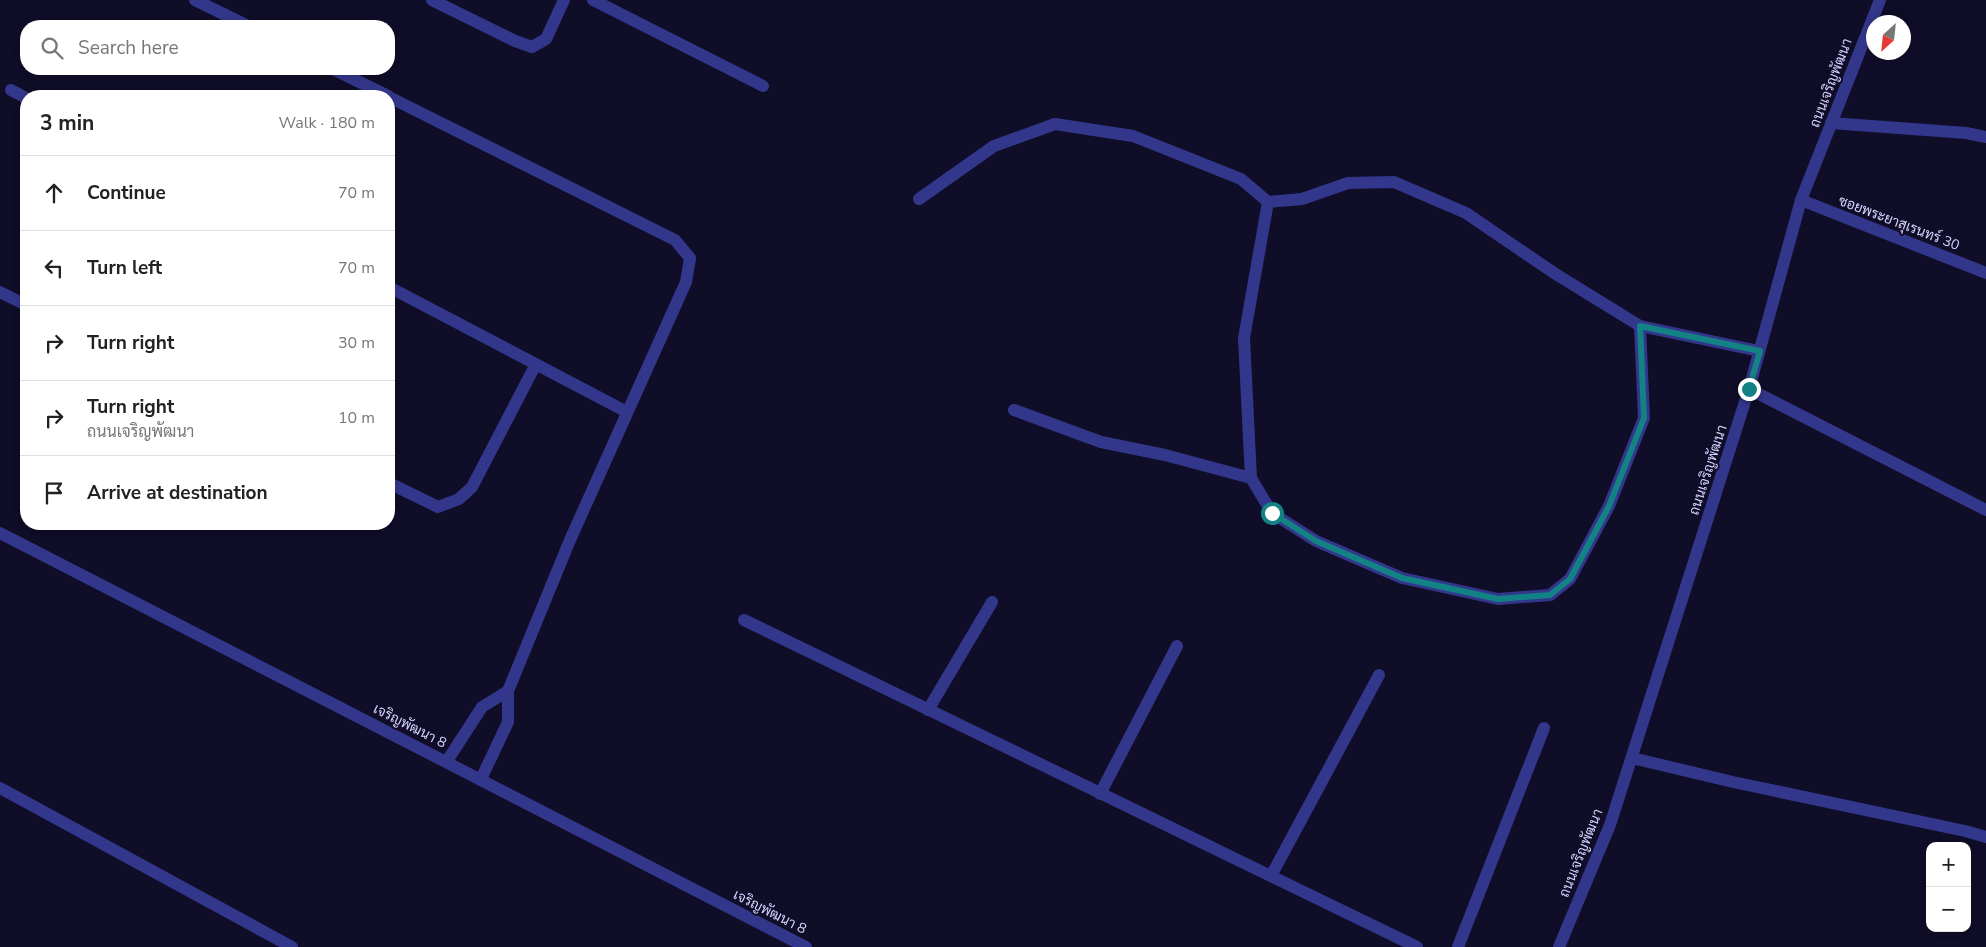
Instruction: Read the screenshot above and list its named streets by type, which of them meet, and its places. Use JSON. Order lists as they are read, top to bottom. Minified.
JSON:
{"streets":{"street":["ถนนเจริญพัฒนา","ซอยพระยาสุเรนทร์ 30","เจริญพัฒนา 8"]},"crossings":[["ถนนเจริญพัฒนา","ซอยพระยาสุเรนทร์ 30"]],"north":"bottom left","page":{"search":"Search here","heading":["3 min","Walk · 180 m"],"list":[["Continue","70 m"],["Turn left","70 m"],["Turn right","30 m"],["Turn right","ถนนเจริญพัฒนา","10 m"],"Arrive at destination"],"map_buttons":["+","−"]}}
